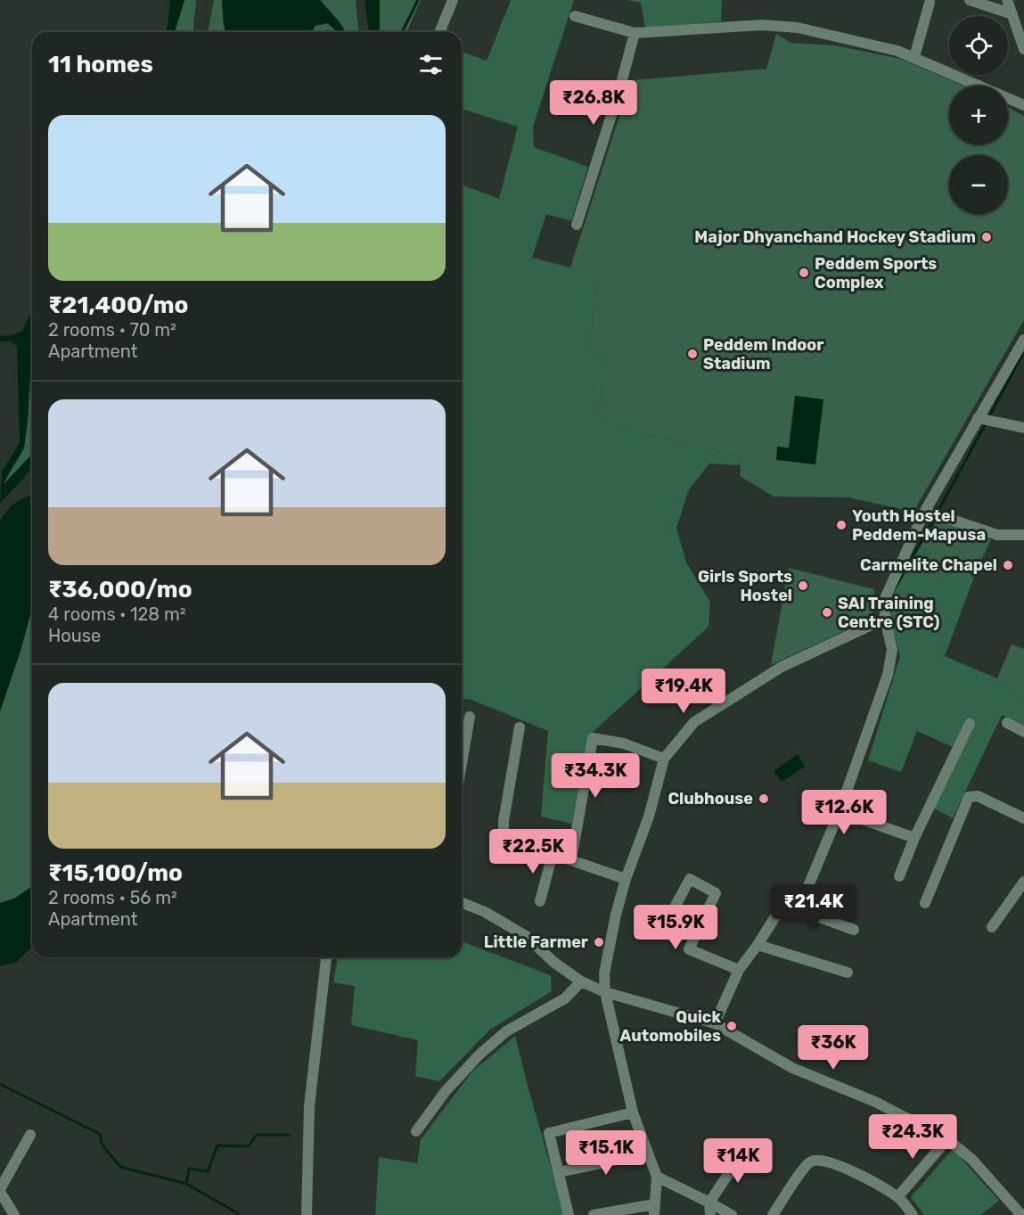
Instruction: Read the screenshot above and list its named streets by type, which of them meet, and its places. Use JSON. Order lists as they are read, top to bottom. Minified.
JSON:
{"places":["Major Dhyanchand Hockey Stadium","Peddem Sports Complex","Peddem Indoor Stadium","Youth Hostel Peddem-Mapusa","Carmelite Chapel","Girls Sports Hostel","SAI Training Centre (STC)","Clubhouse","Little Farmer","Quick Automobiles"],"page":{"map_buttons":["+","−"],"heading":"11 homes","price":["₹26.8K","₹19.4K","₹34.3K","₹12.6K","₹22.5K","₹21.4K","₹15.9K","₹36K","₹24.3K","₹15.1K","₹14K"],"list":[{"name":"₹21,400/mo","note":"2 rooms · 70 m² · Apartment"},{"name":"₹36,000/mo","note":"4 rooms · 128 m² · House"},{"name":"₹15,100/mo","note":"2 rooms · 56 m² · Apartment"}]}}
